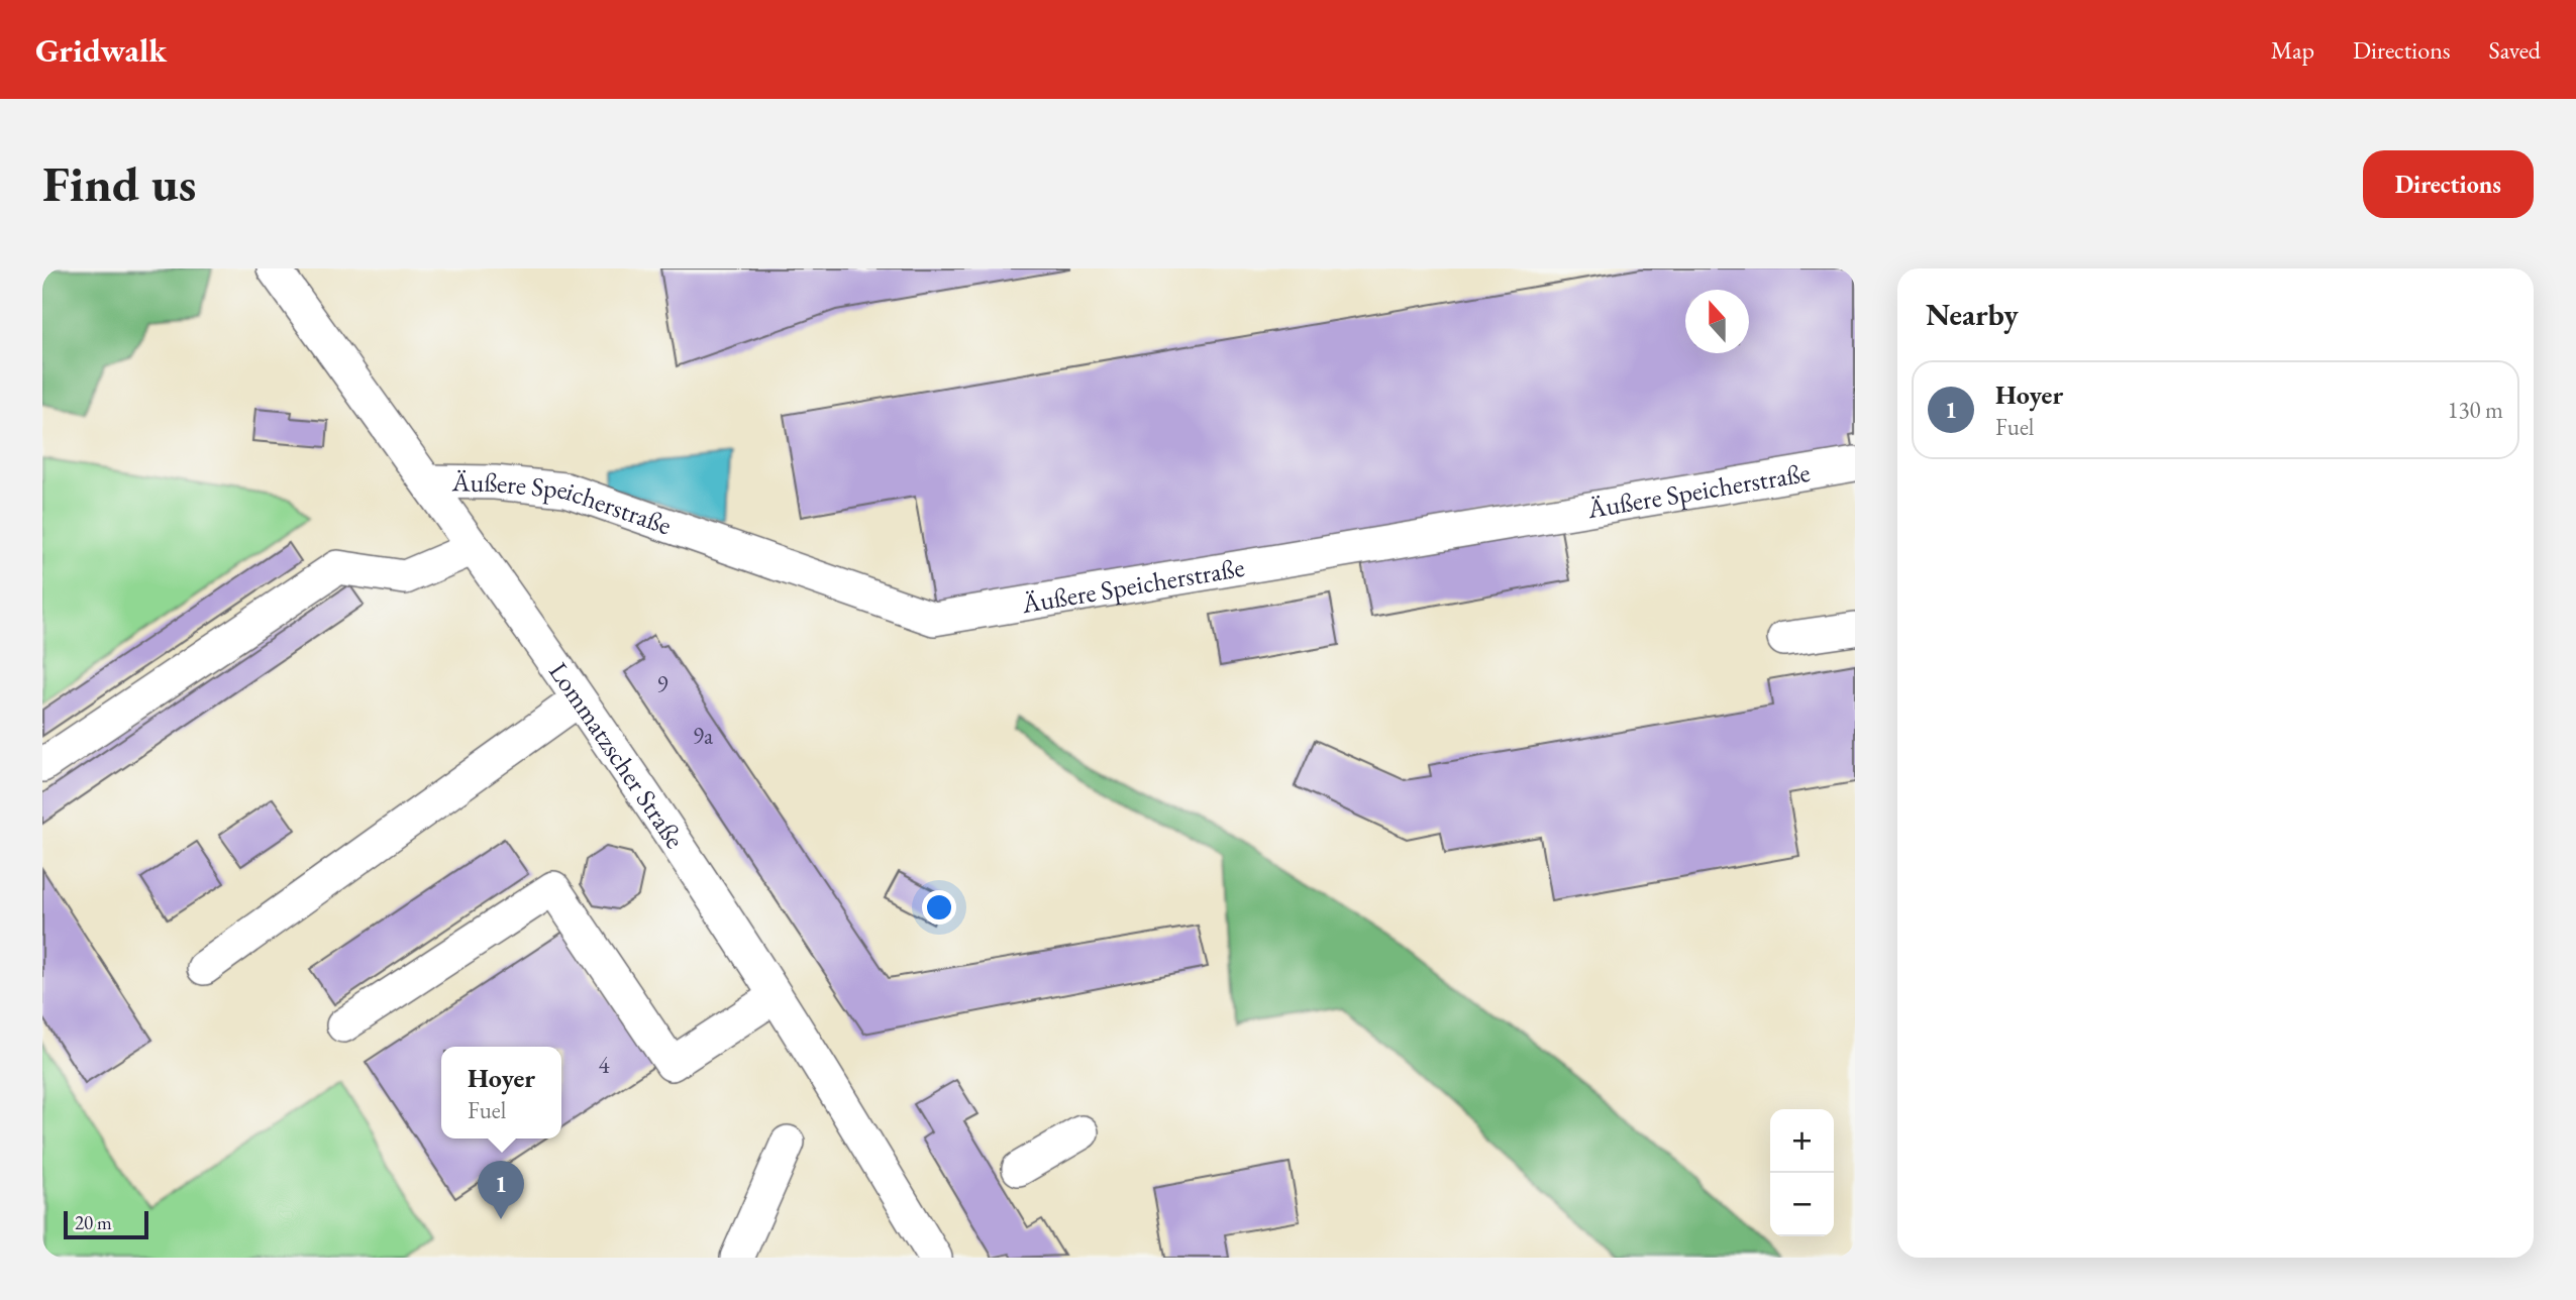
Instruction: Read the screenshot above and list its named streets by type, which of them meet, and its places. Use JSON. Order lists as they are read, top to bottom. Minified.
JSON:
{"streets":{"street":["Äußere Speicherstraße","Lommatzscher Straße"]},"crossings":[["Äußere Speicherstraße","Lommatzscher Straße"]],"house_numbers":["9","9a","4"],"scale_bar":"20 m","north":"top","page":{"header":"Gridwalk","nav":["Map","Directions","Saved"],"buttons":"Directions","title":"Find us","heading":"Nearby","list":[{"mark":"1","name":"Hoyer","note":"Fuel","value":"130 m"}],"popup":["Hoyer","Fuel"],"map_buttons":["+","−"],"pins":"1","scale":"20 m"}}
